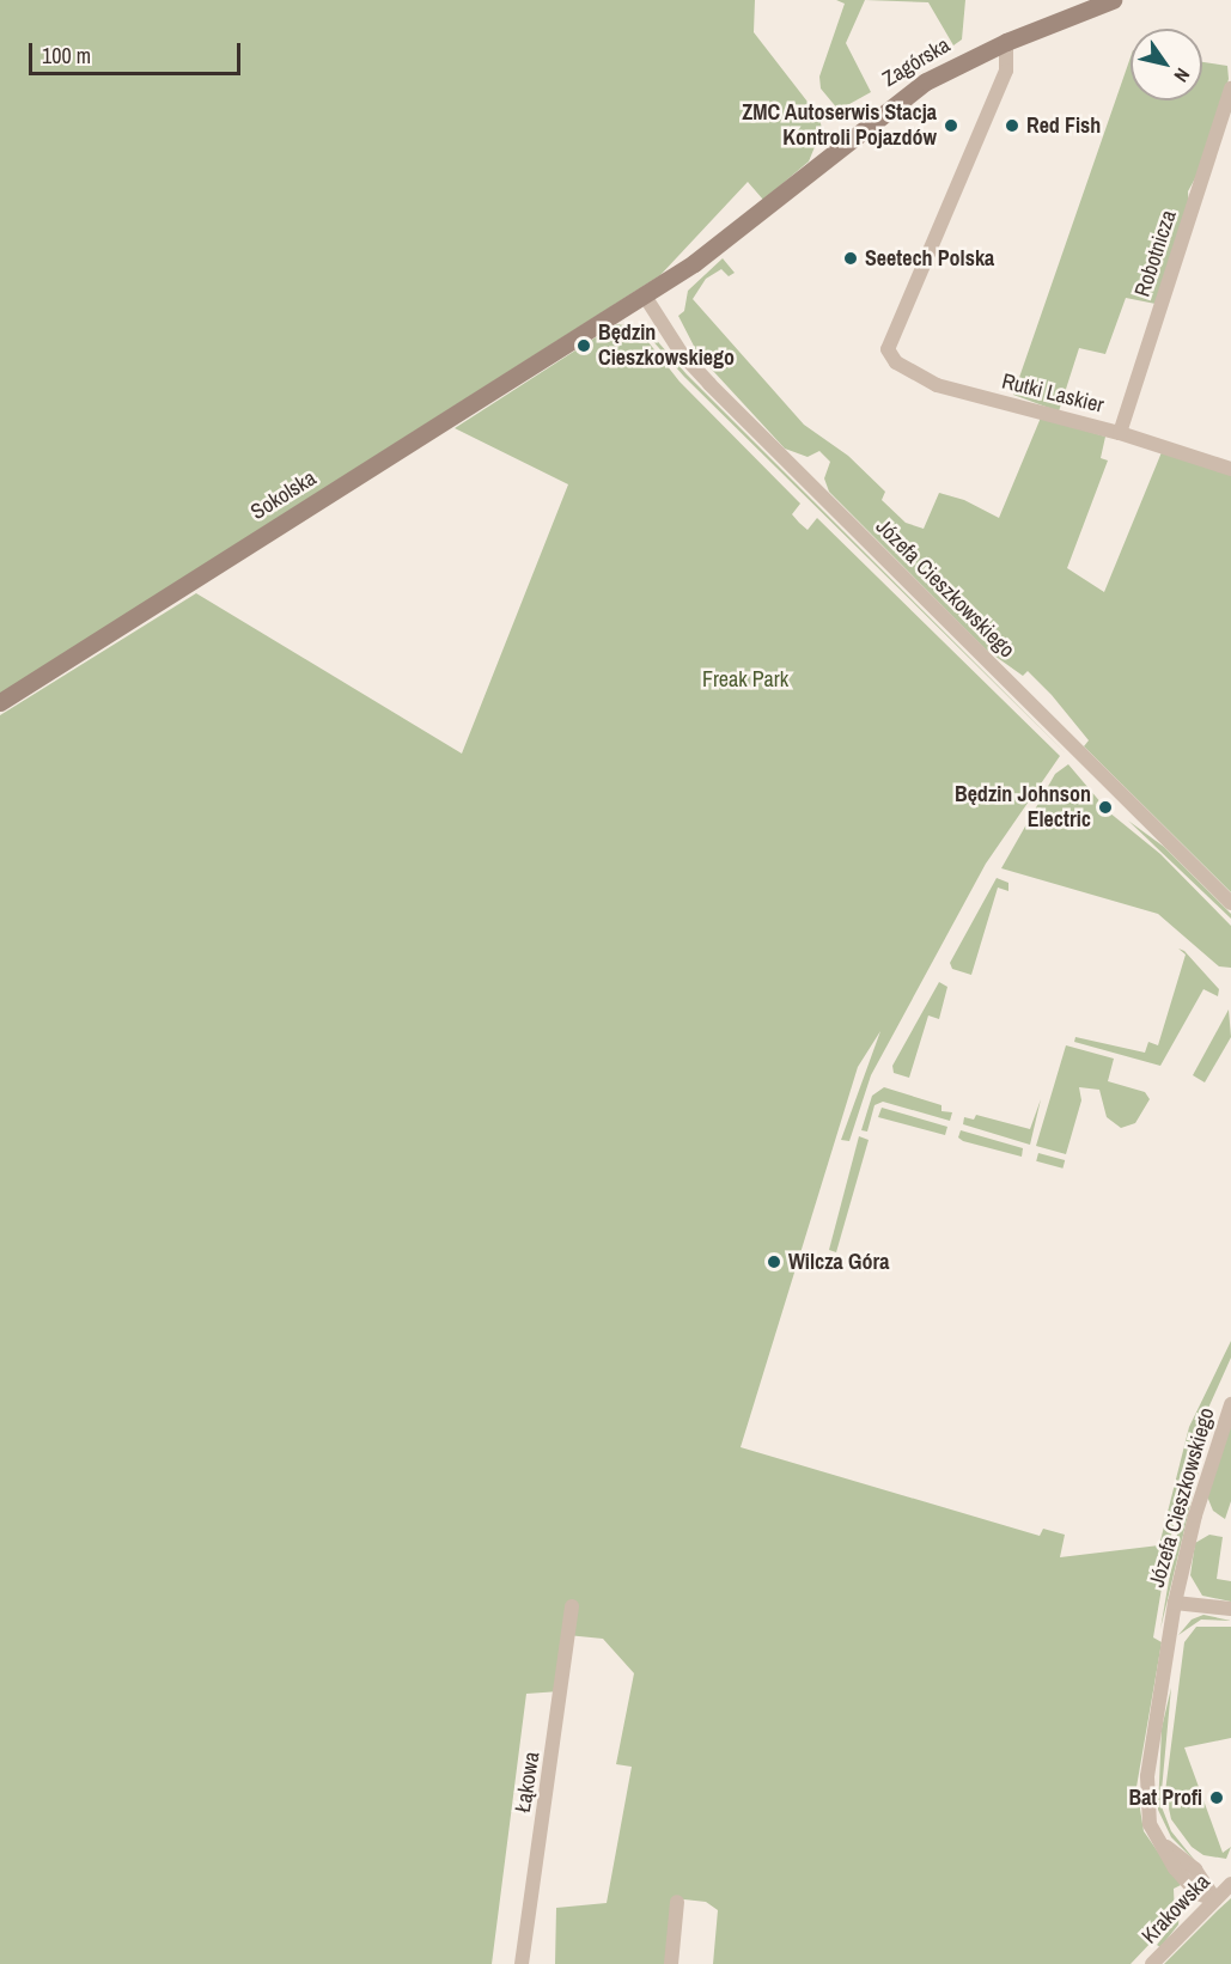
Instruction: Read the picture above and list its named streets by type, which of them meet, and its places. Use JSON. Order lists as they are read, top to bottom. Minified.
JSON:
{"streets":{"street":["Zagórska","Robotnicza","Rutki Laskier","Sokolska","Józefa Cieszkowskiego","Łąkowa","Krakowska"]},"crossings":[["Zagórska","Rutki Laskier"],["Zagórska","Sokolska"],["Zagórska","Józefa Cieszkowskiego"],["Robotnicza","Rutki Laskier"],["Józefa Cieszkowskiego","Krakowska"]],"parks":["Freak Park"],"places":["ZMC Autoserwis Stacja Kontroli Pojazdów","Red Fish","Seetech Polska","Będzin Cieszkowskiego","Będzin Johnson Electric","Wilcza Góra","Bat Profi"],"scale_bar":"100 m","north":"bottom right"}
